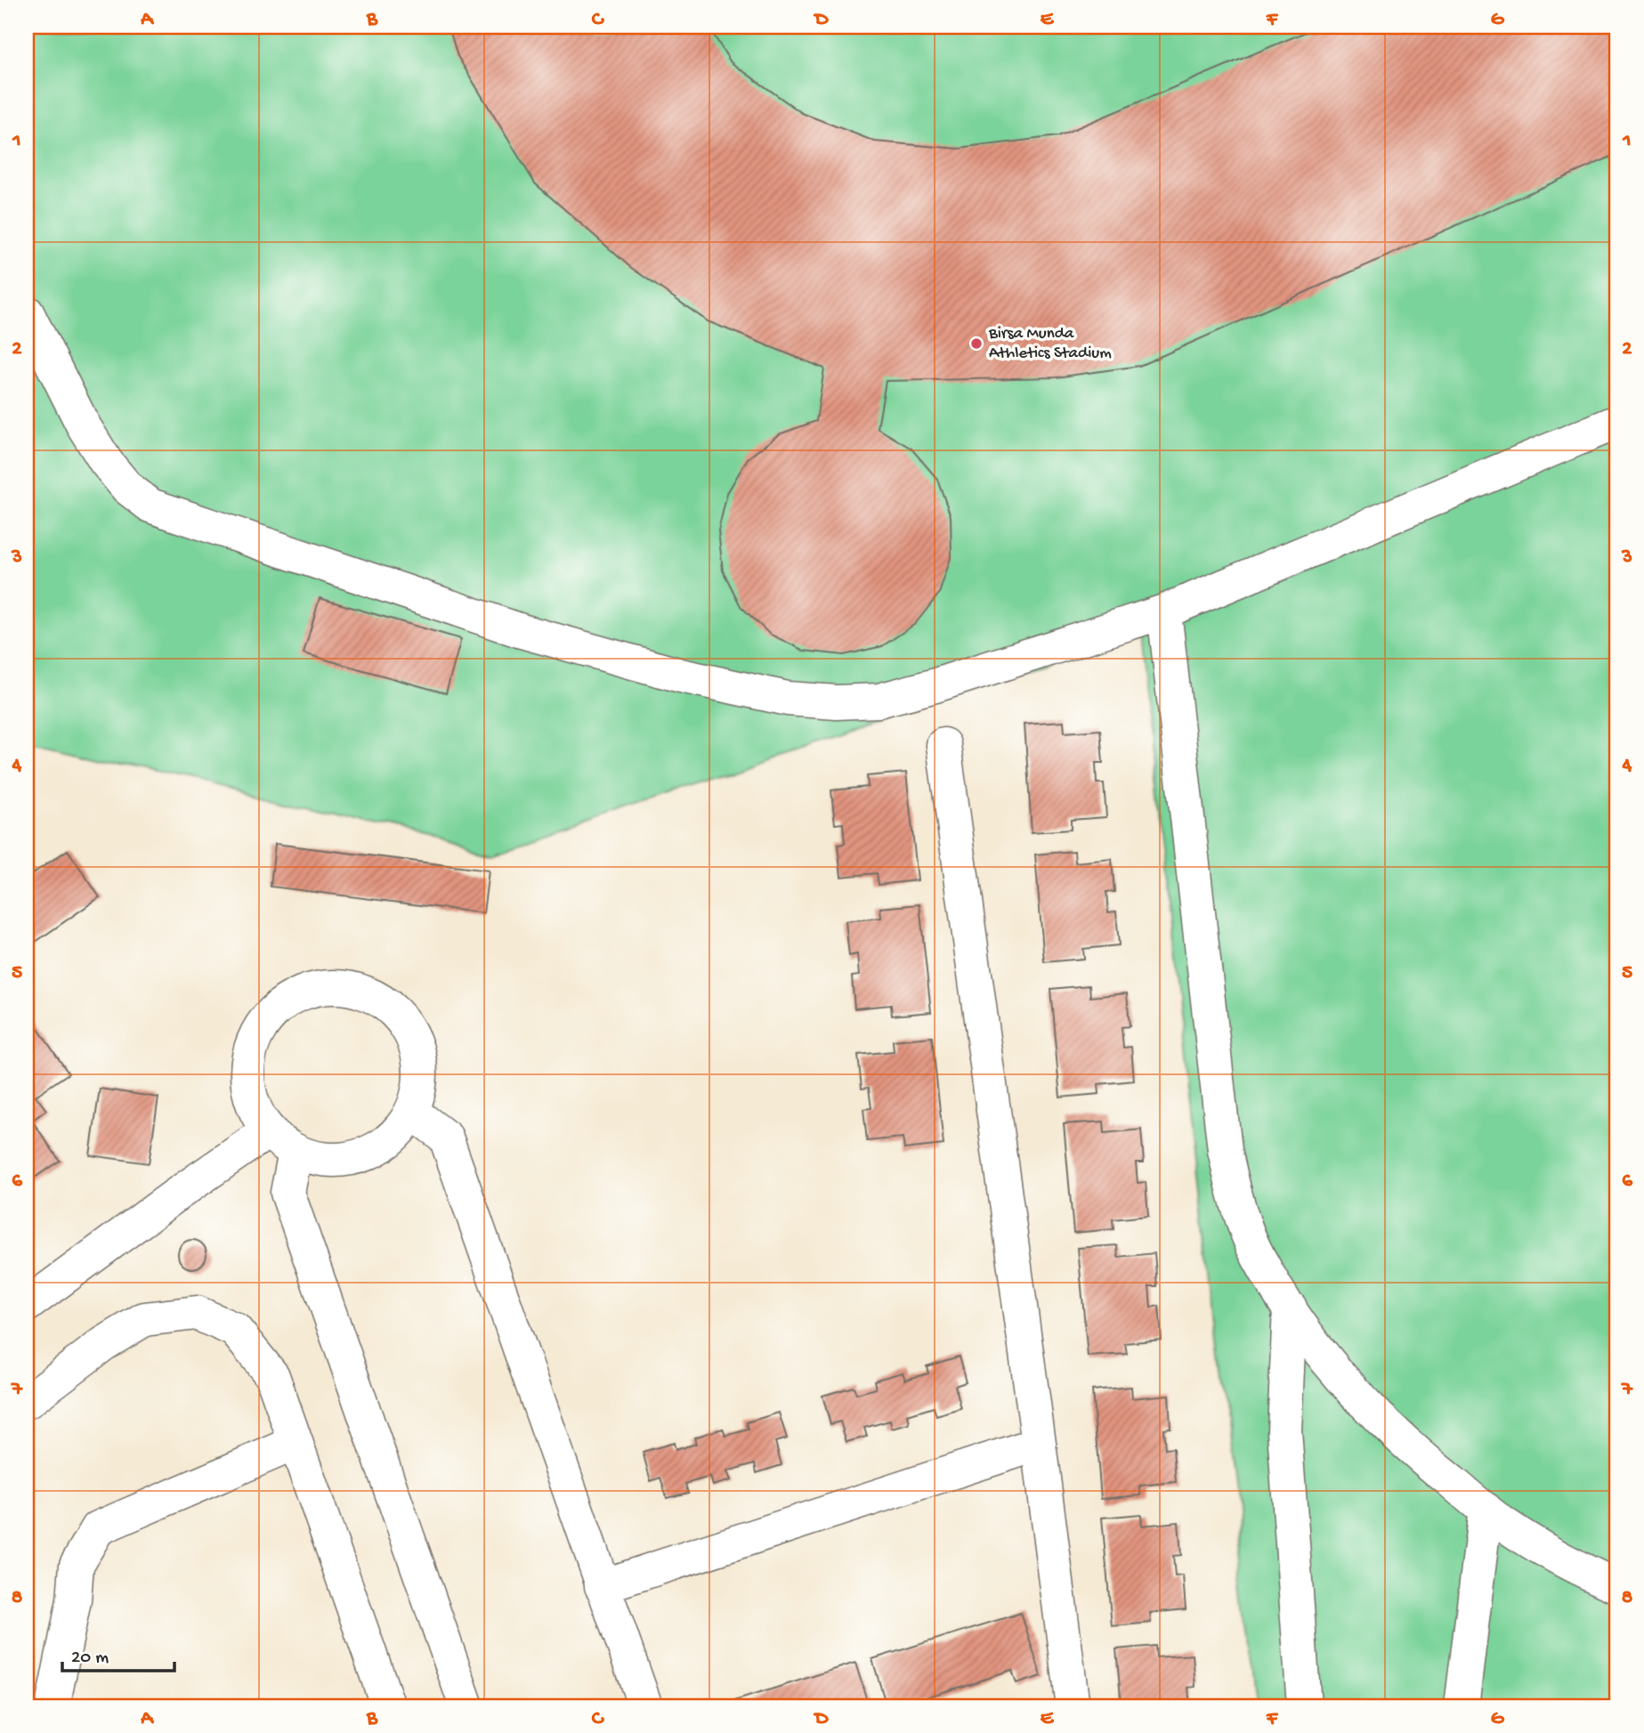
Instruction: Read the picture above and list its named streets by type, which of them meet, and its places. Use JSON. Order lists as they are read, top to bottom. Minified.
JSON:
{"places":["Birsa Munda Athletics Stadium"],"scale_bar":"20 m","grid":{"columns":["A","B","C","D","E","F","G"],"rows":["1","2","3","4","5","6","7","8"]}}
